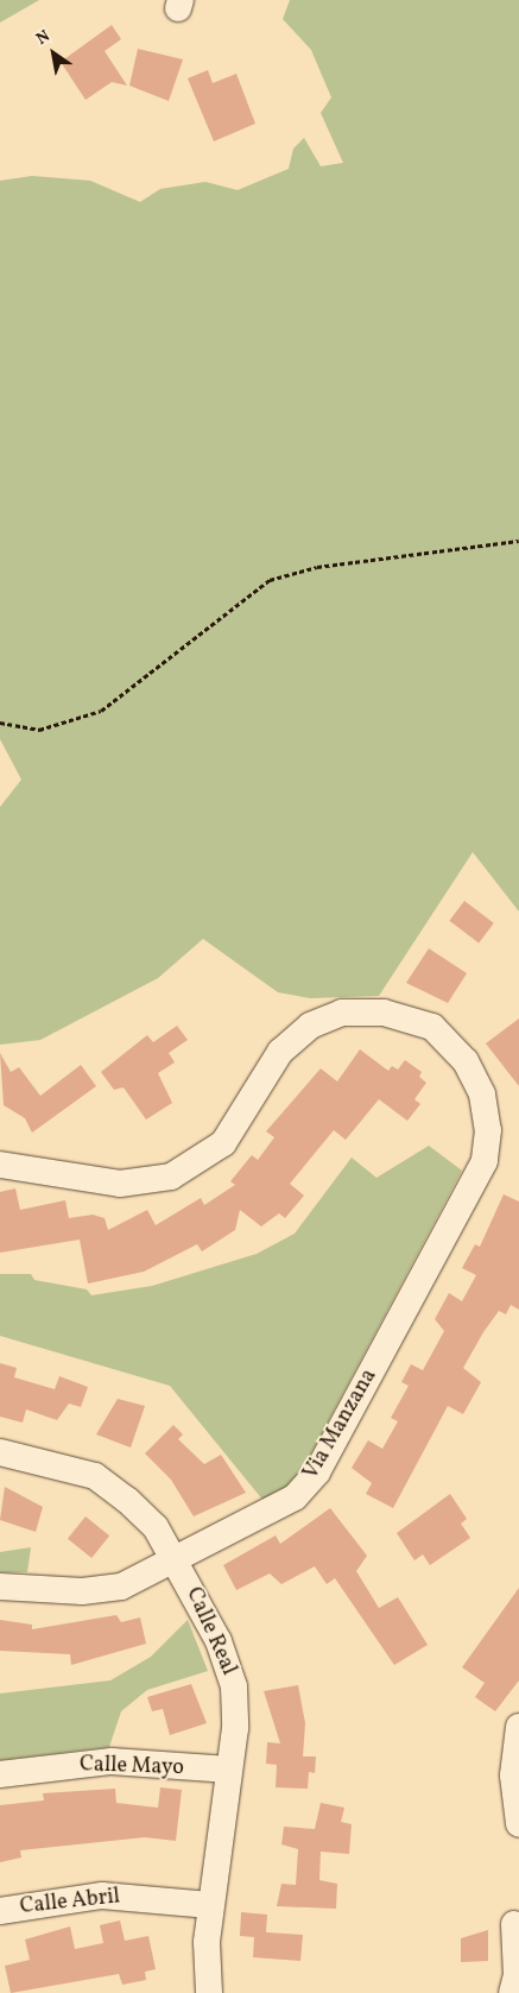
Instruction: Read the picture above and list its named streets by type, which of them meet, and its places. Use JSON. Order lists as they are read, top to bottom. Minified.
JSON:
{"streets":{"street":["Via Manzana","Calle Real","Calle Mayo","Calle Abril"]},"crossings":[["Via Manzana","Calle Real"],["Calle Real","Calle Mayo"],["Calle Real","Calle Abril"]],"north":"top left"}
